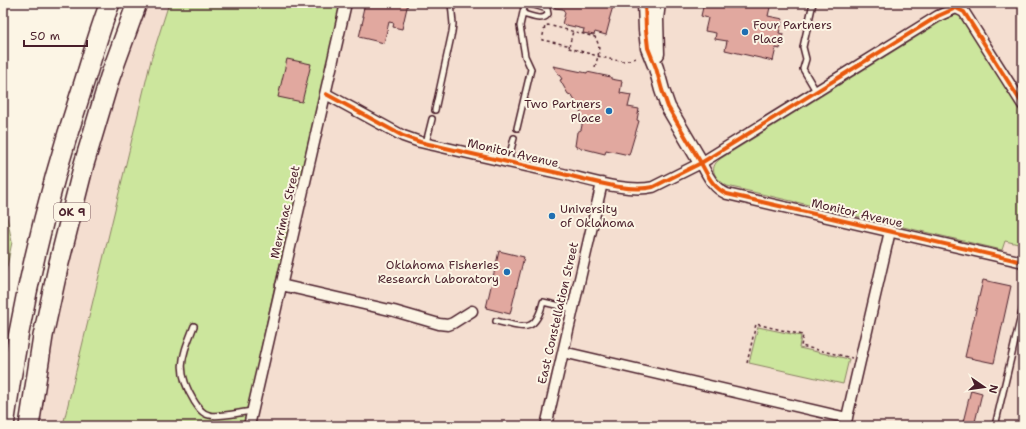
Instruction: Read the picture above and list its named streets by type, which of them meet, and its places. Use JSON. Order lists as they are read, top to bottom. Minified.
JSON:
{"streets":{"highway":["OK 9"],"street":["Monitor Avenue","Merrimac Street","East Constellation Street"]},"crossings":[["Monitor Avenue","Merrimac Street"],["Monitor Avenue","East Constellation Street"]],"places":["Four Partners Place","Two Partners Place","University of Oklahoma","Oklahoma Fisheries Research Laboratory"],"scale_bar":"50 m","north":"right"}
